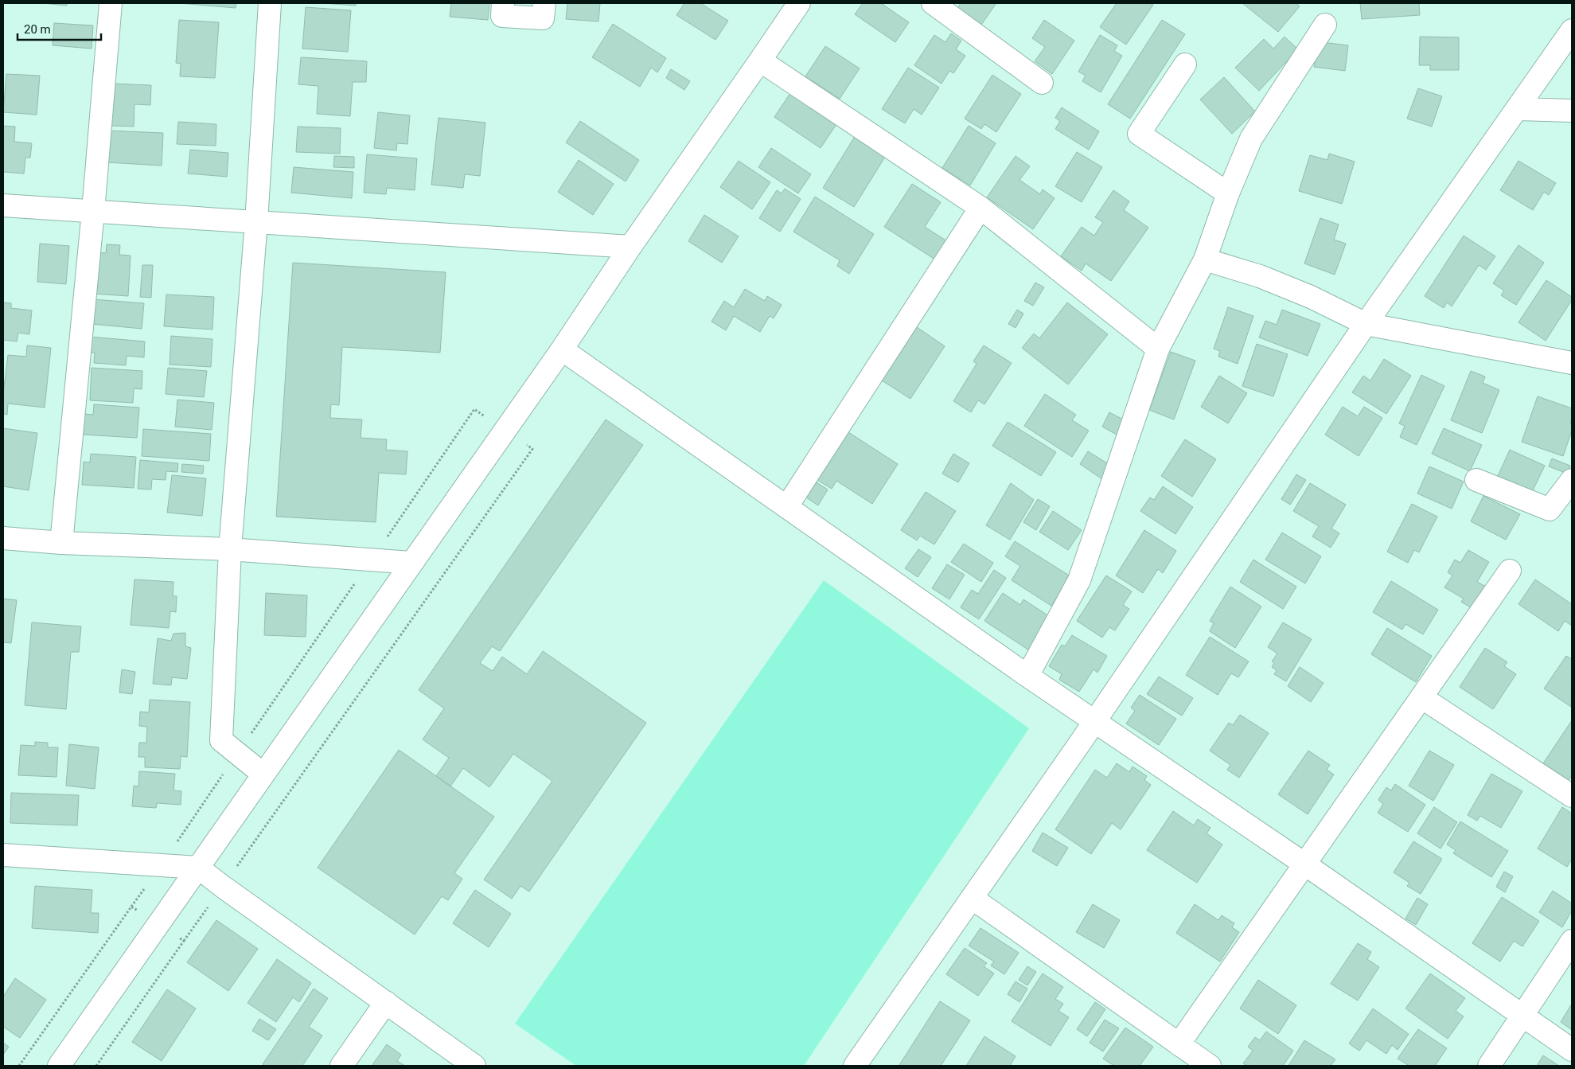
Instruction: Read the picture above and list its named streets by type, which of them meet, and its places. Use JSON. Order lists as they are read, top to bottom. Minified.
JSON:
{"scale_bar":"20 m"}
